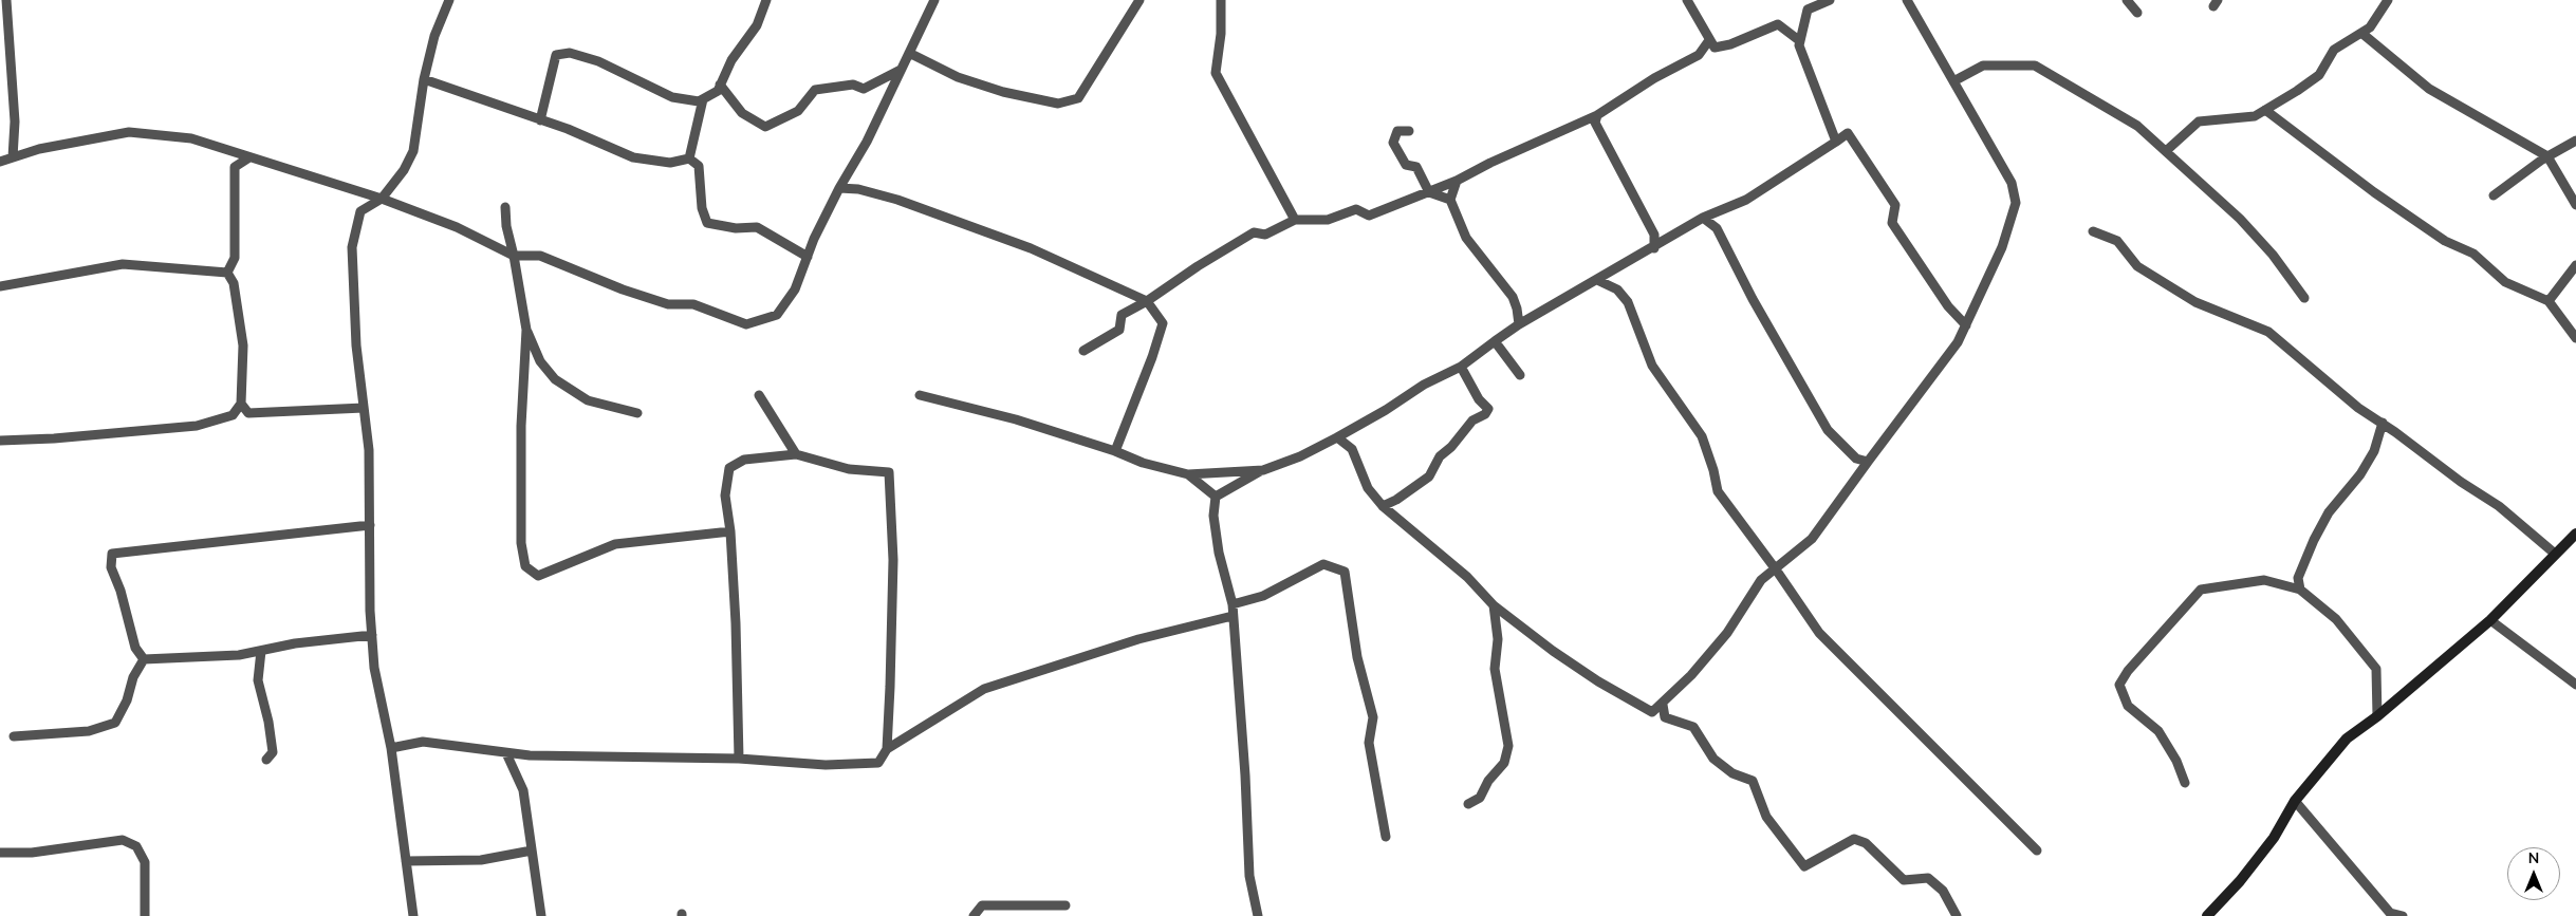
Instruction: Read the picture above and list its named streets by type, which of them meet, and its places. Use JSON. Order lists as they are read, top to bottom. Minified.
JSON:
{"north":"top"}
